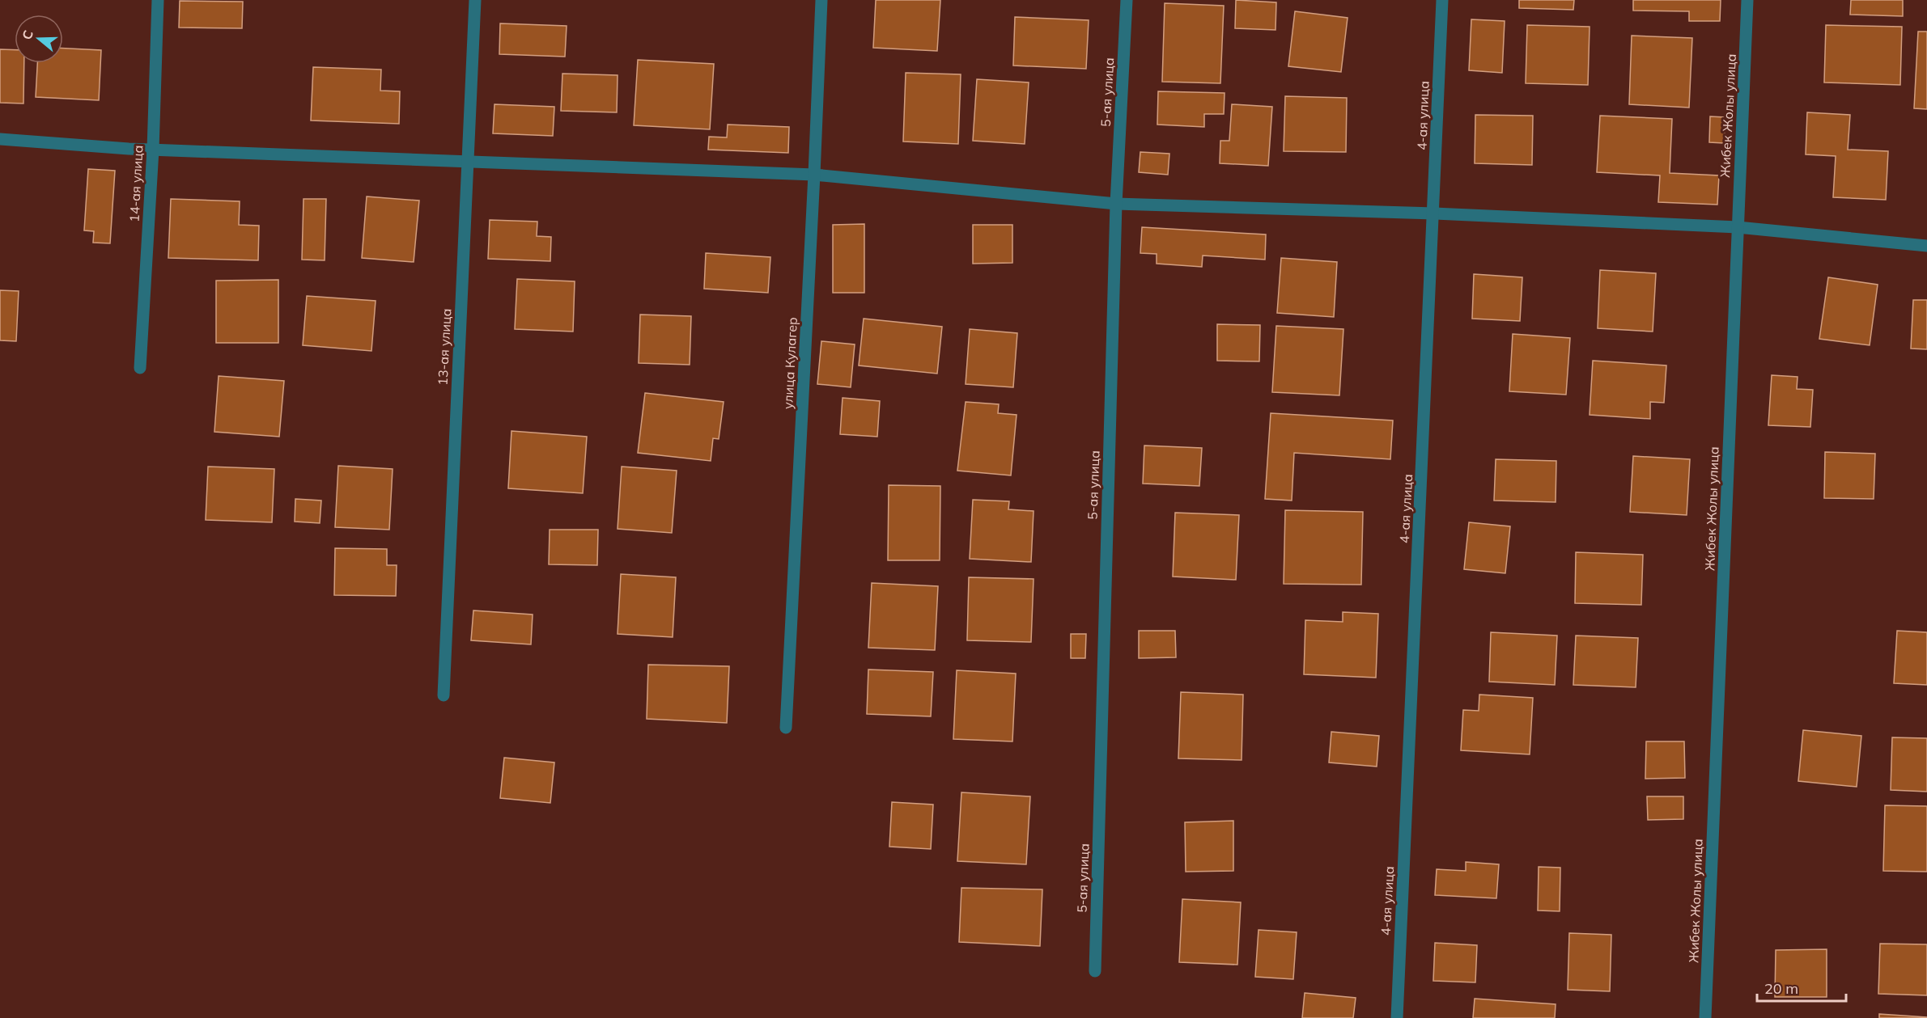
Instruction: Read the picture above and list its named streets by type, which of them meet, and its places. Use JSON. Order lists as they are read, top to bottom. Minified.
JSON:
{"streets":{"street":["5-ая улица","4-ая улица","Жибек Жолы улица","14-ая улица","13-ая улица","улица Кулагер"]},"scale_bar":"20 m","north":"left"}
